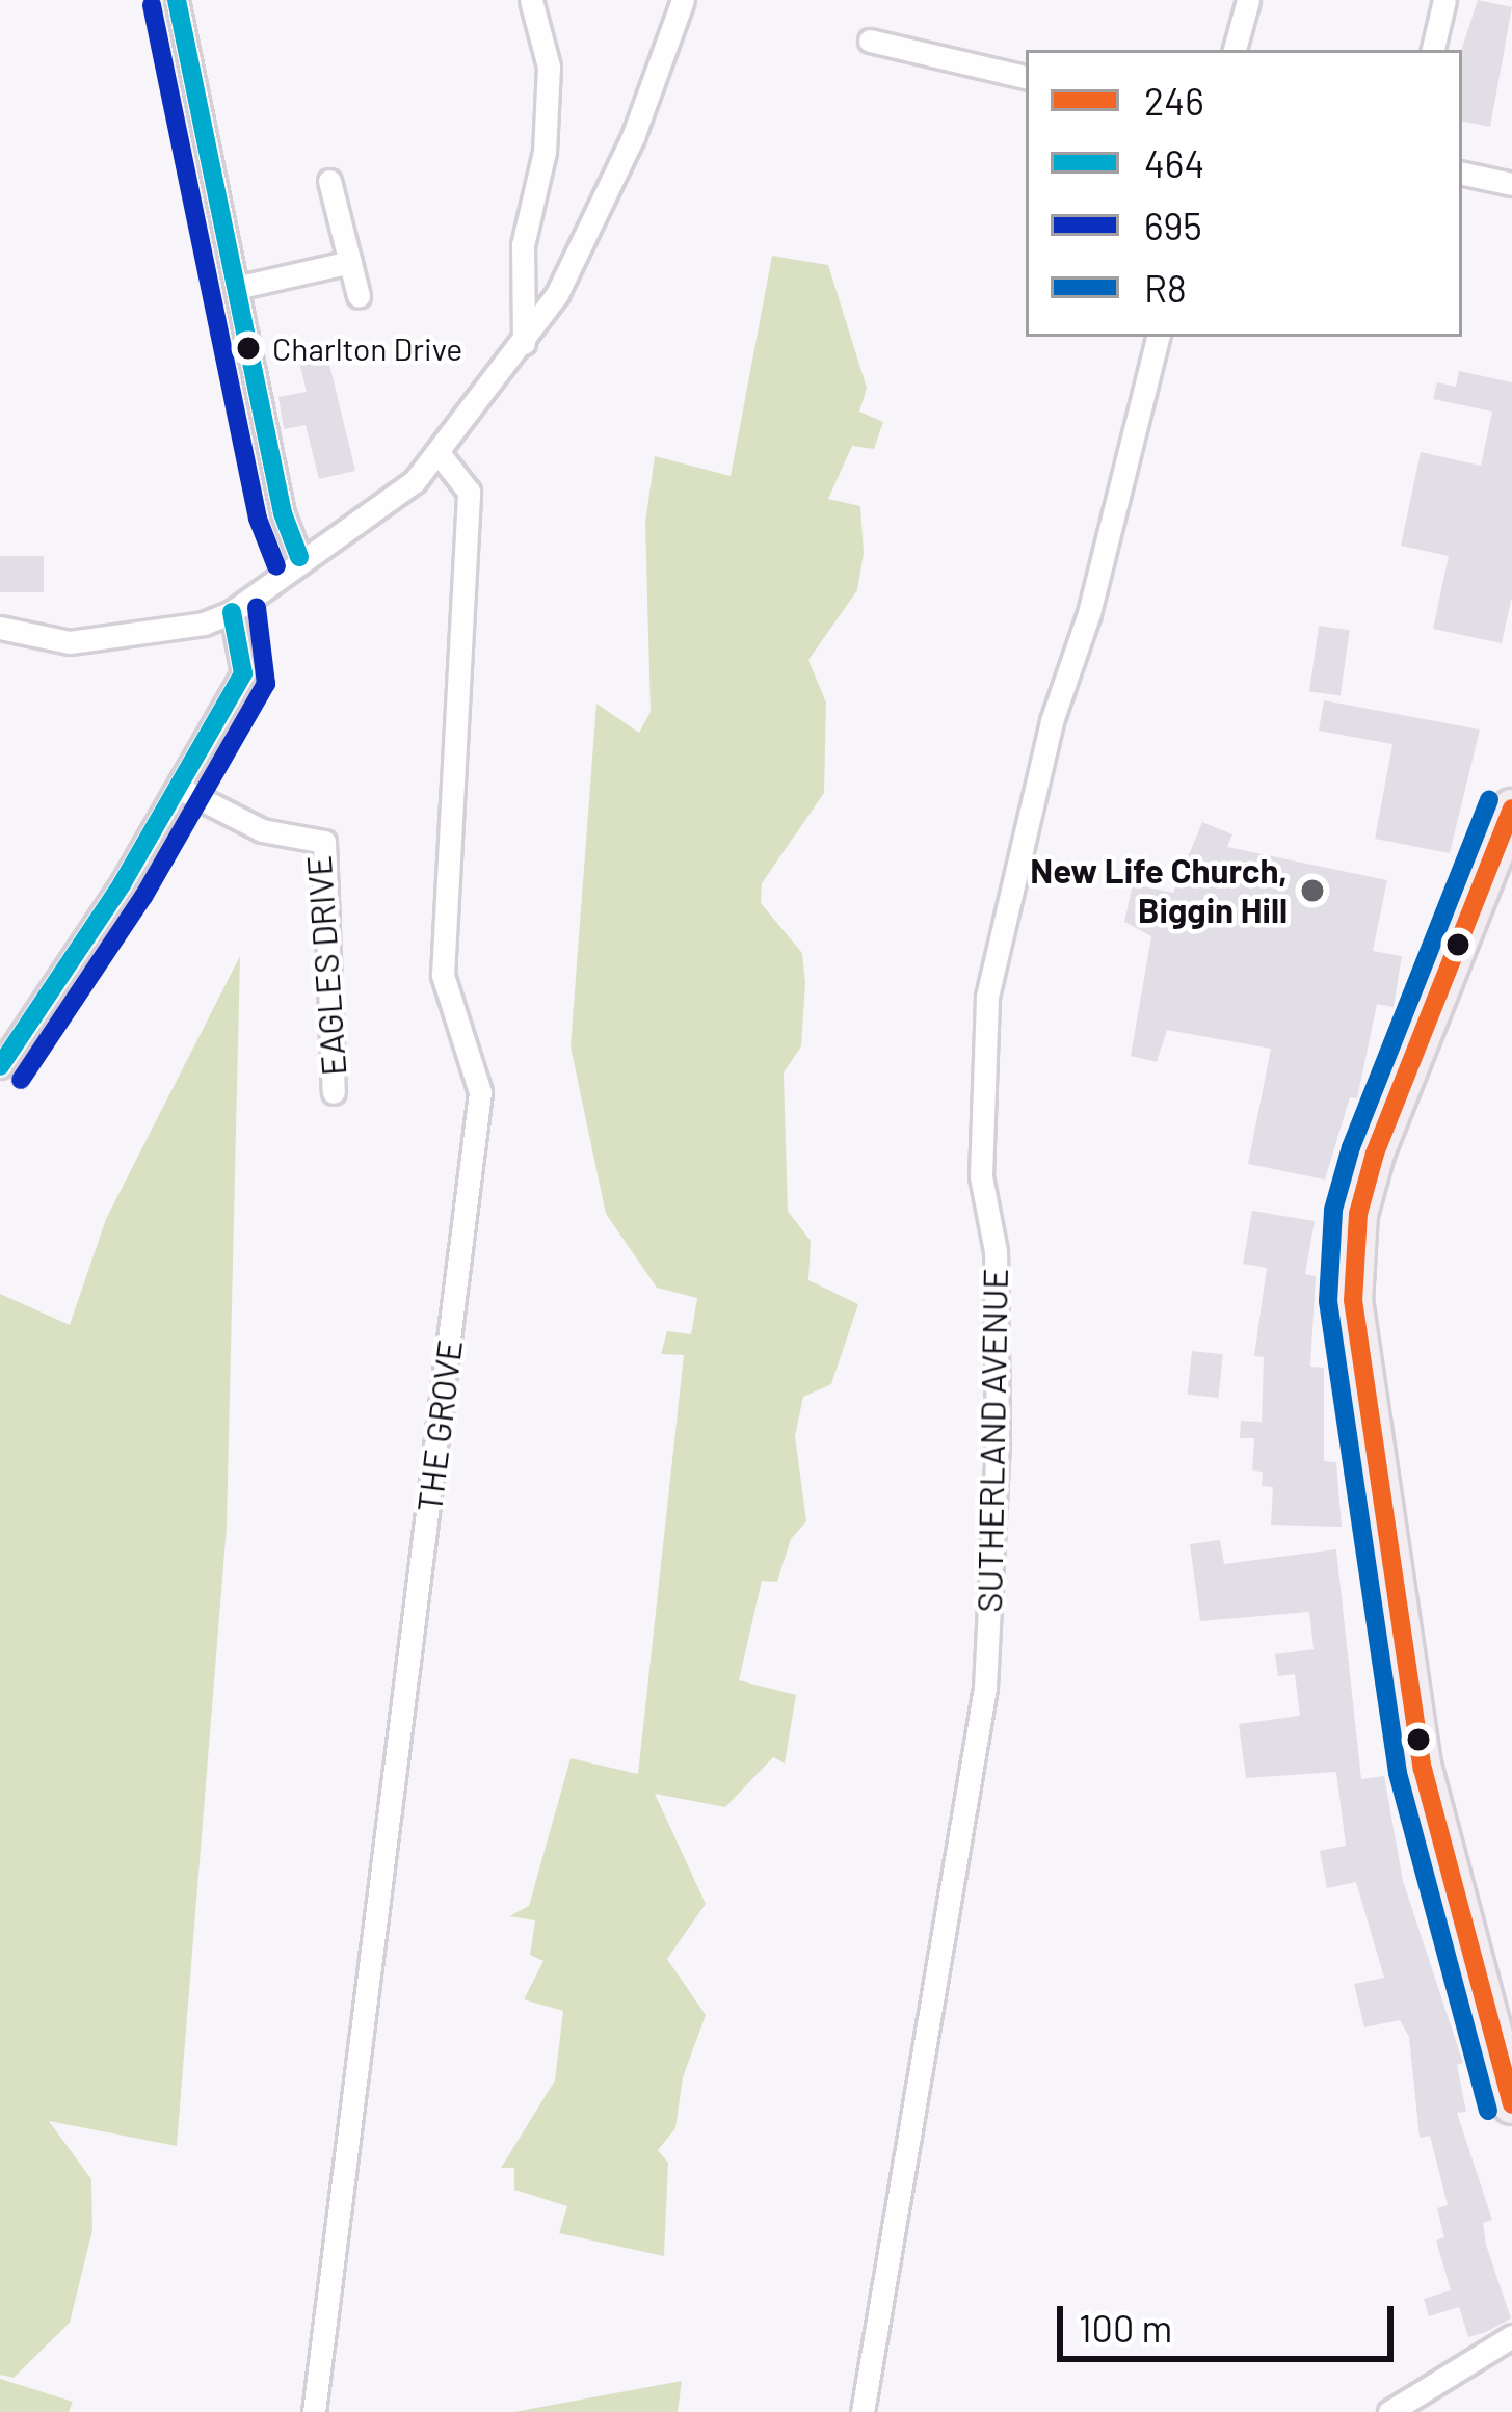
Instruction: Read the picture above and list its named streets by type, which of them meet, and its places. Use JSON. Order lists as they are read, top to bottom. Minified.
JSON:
{"streets":{"street":["EAGLES DRIVE","THE GROVE","SUTHERLAND AVENUE"]},"places":["Charlton Drive","New Life Church, Biggin Hill"],"lines":["transit line 464","transit line 695","transit line R8","transit line 246"],"legend":["246","464","695","R8"],"scale_bar":"100 m"}
